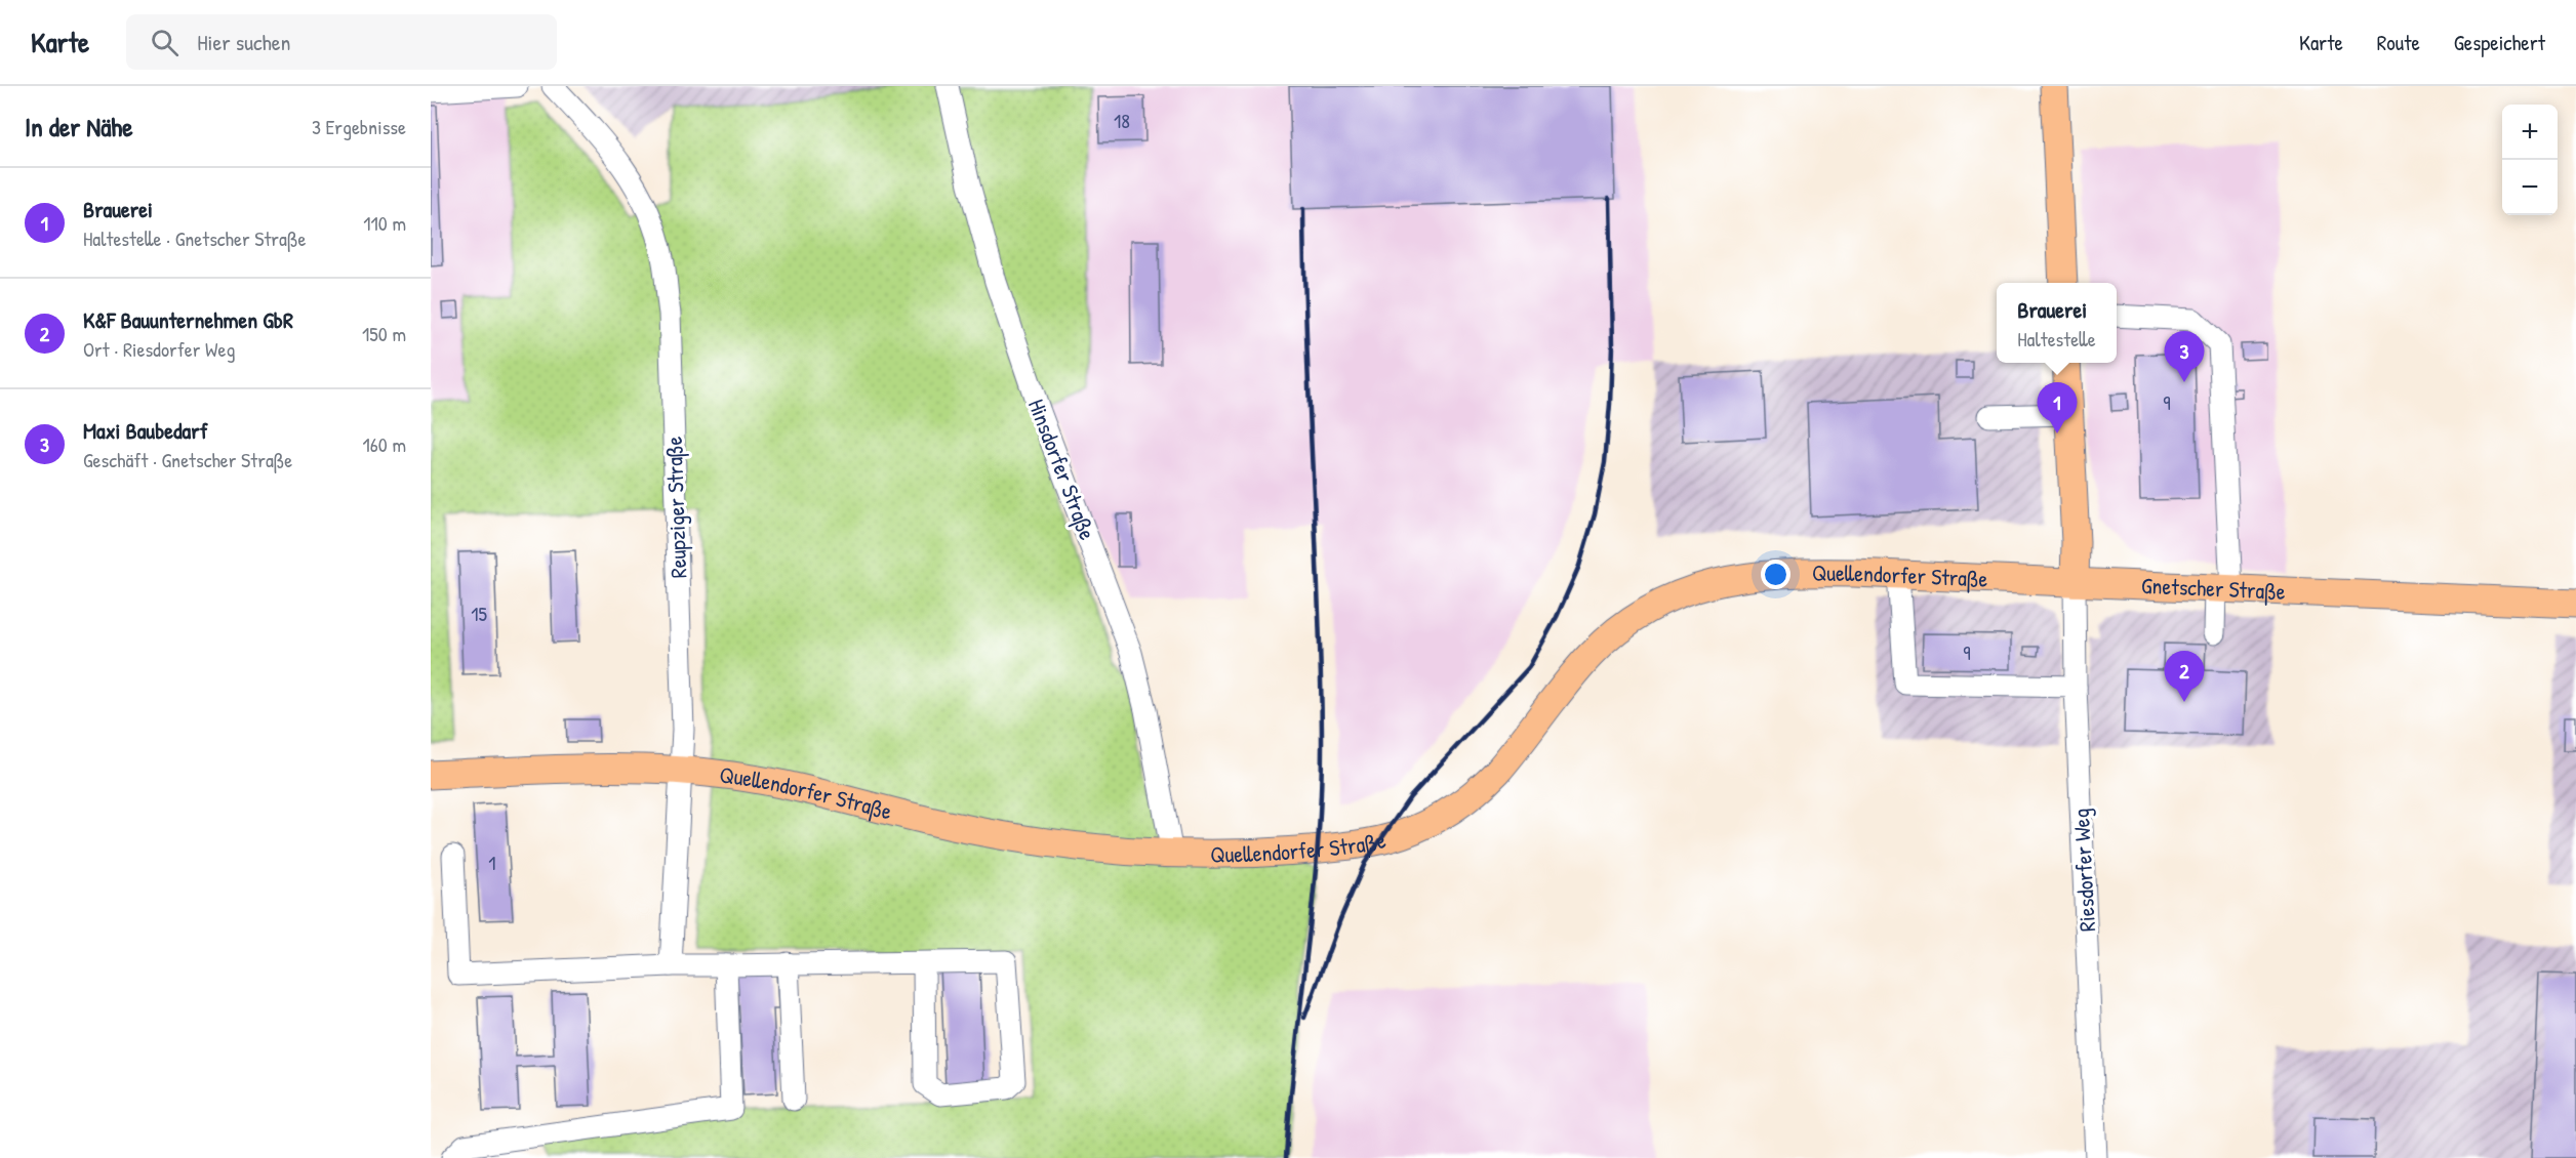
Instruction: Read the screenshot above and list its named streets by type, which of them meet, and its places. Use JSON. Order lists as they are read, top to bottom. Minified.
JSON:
{"streets":{"main road":["Quellendorfer Straße","Gnetscher Straße"],"street":["Hinsdorfer Straße","Reupziger Straße","Riesdorfer Weg"]},"crossings":[["Hinsdorfer Straße","Quellendorfer Straße"],["Reupziger Straße","Quellendorfer Straße"],["Quellendorfer Straße","Gnetscher Straße"],["Quellendorfer Straße","Riesdorfer Weg"],["Gnetscher Straße","Riesdorfer Weg"]],"house_numbers":["18","9","15","9","1"],"page":{"header":"Karte","search":"Hier suchen","nav":["Karte","Route","Gespeichert"],"heading":["In der Nähe","3 Ergebnisse"],"map_buttons":["+","−"],"list":[{"mark":"1","name":"Brauerei","note":"Haltestelle · Gnetscher Straße","value":"110 m"},{"mark":"2","name":"K&F Bauunternehmen GbR","note":"Ort · Riesdorfer Weg","value":"150 m"},{"mark":"3","name":"Maxi Baubedarf","note":"Geschäft · Gnetscher Straße","value":"160 m"}],"popup":["Brauerei","Haltestelle"],"pins":["3","1","2"]}}
